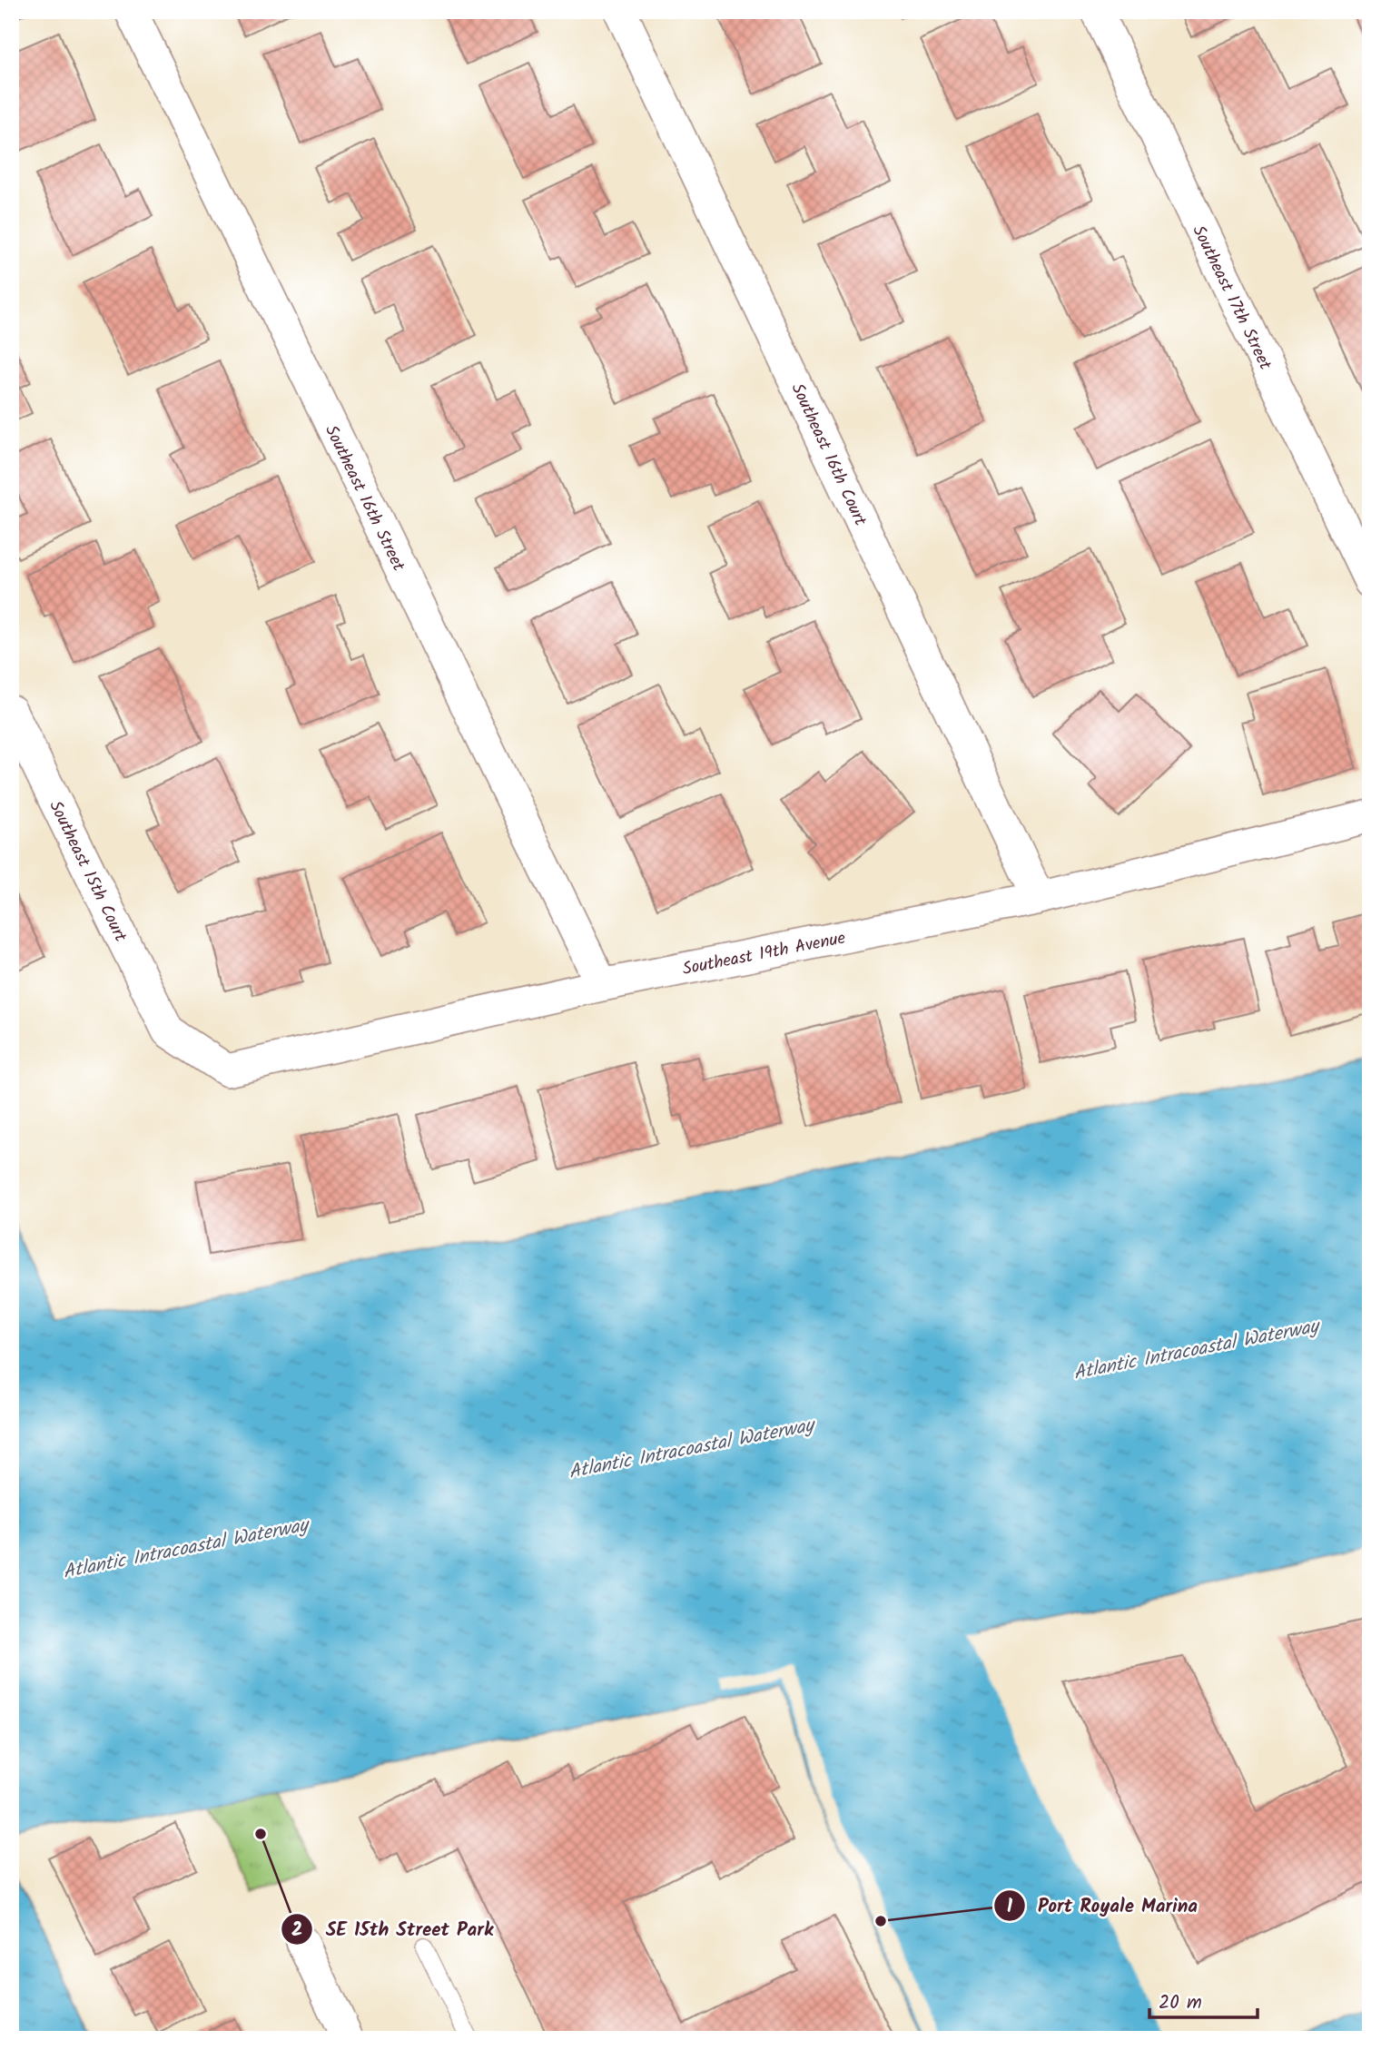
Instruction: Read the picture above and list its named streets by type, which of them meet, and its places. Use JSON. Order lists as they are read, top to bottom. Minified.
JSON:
{"streets":{"street":["Southeast 17th Street","Southeast 16th Court","Southeast 16th Street","Southeast 15th Court","Southeast 19th Avenue"]},"crossings":[["Southeast 16th Court","Southeast 19th Avenue"],["Southeast 16th Street","Southeast 19th Avenue"],["Southeast 15th Court","Southeast 19th Avenue"]],"water":["Atlantic Intracoastal Waterway"],"places":["SE 15th Street Park","Port Royale Marina"],"scale_bar":"20 m"}
